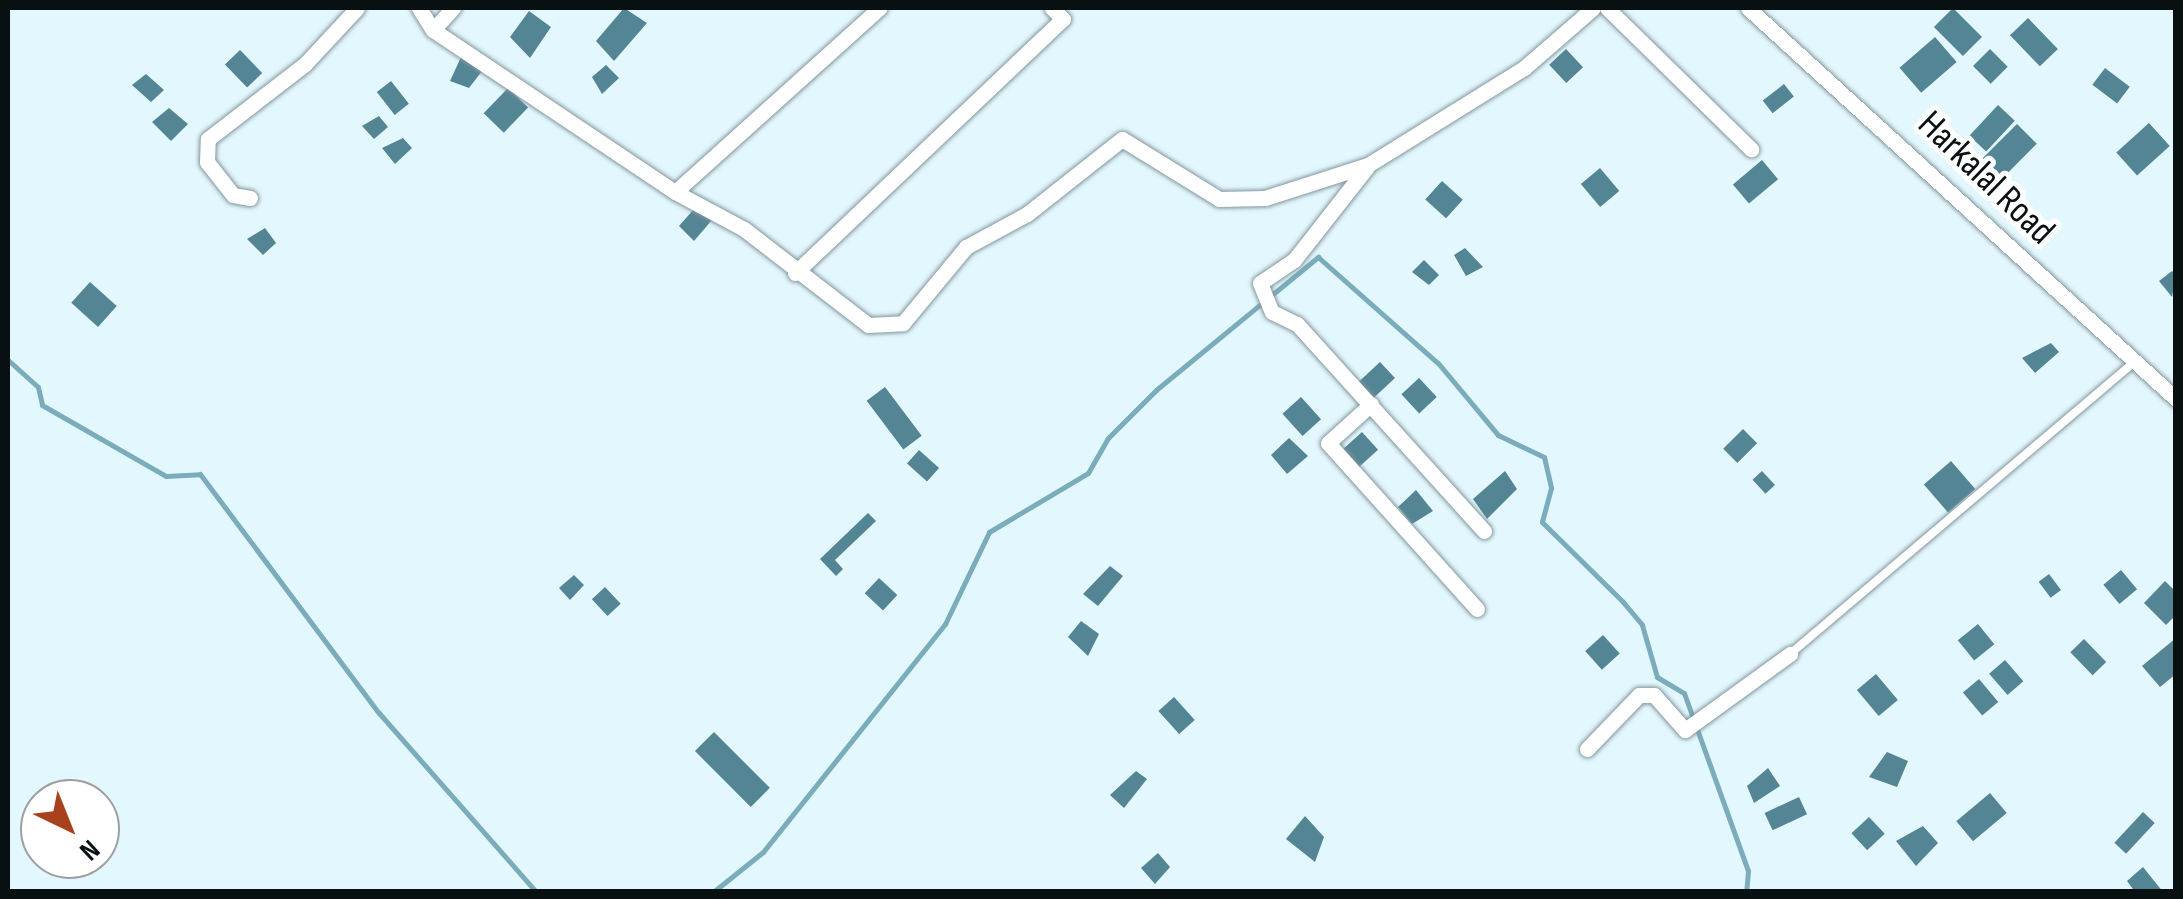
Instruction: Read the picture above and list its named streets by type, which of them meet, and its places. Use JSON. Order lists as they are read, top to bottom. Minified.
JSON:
{"streets":{"street":["Harkalal Road"]},"north":"bottom right"}
